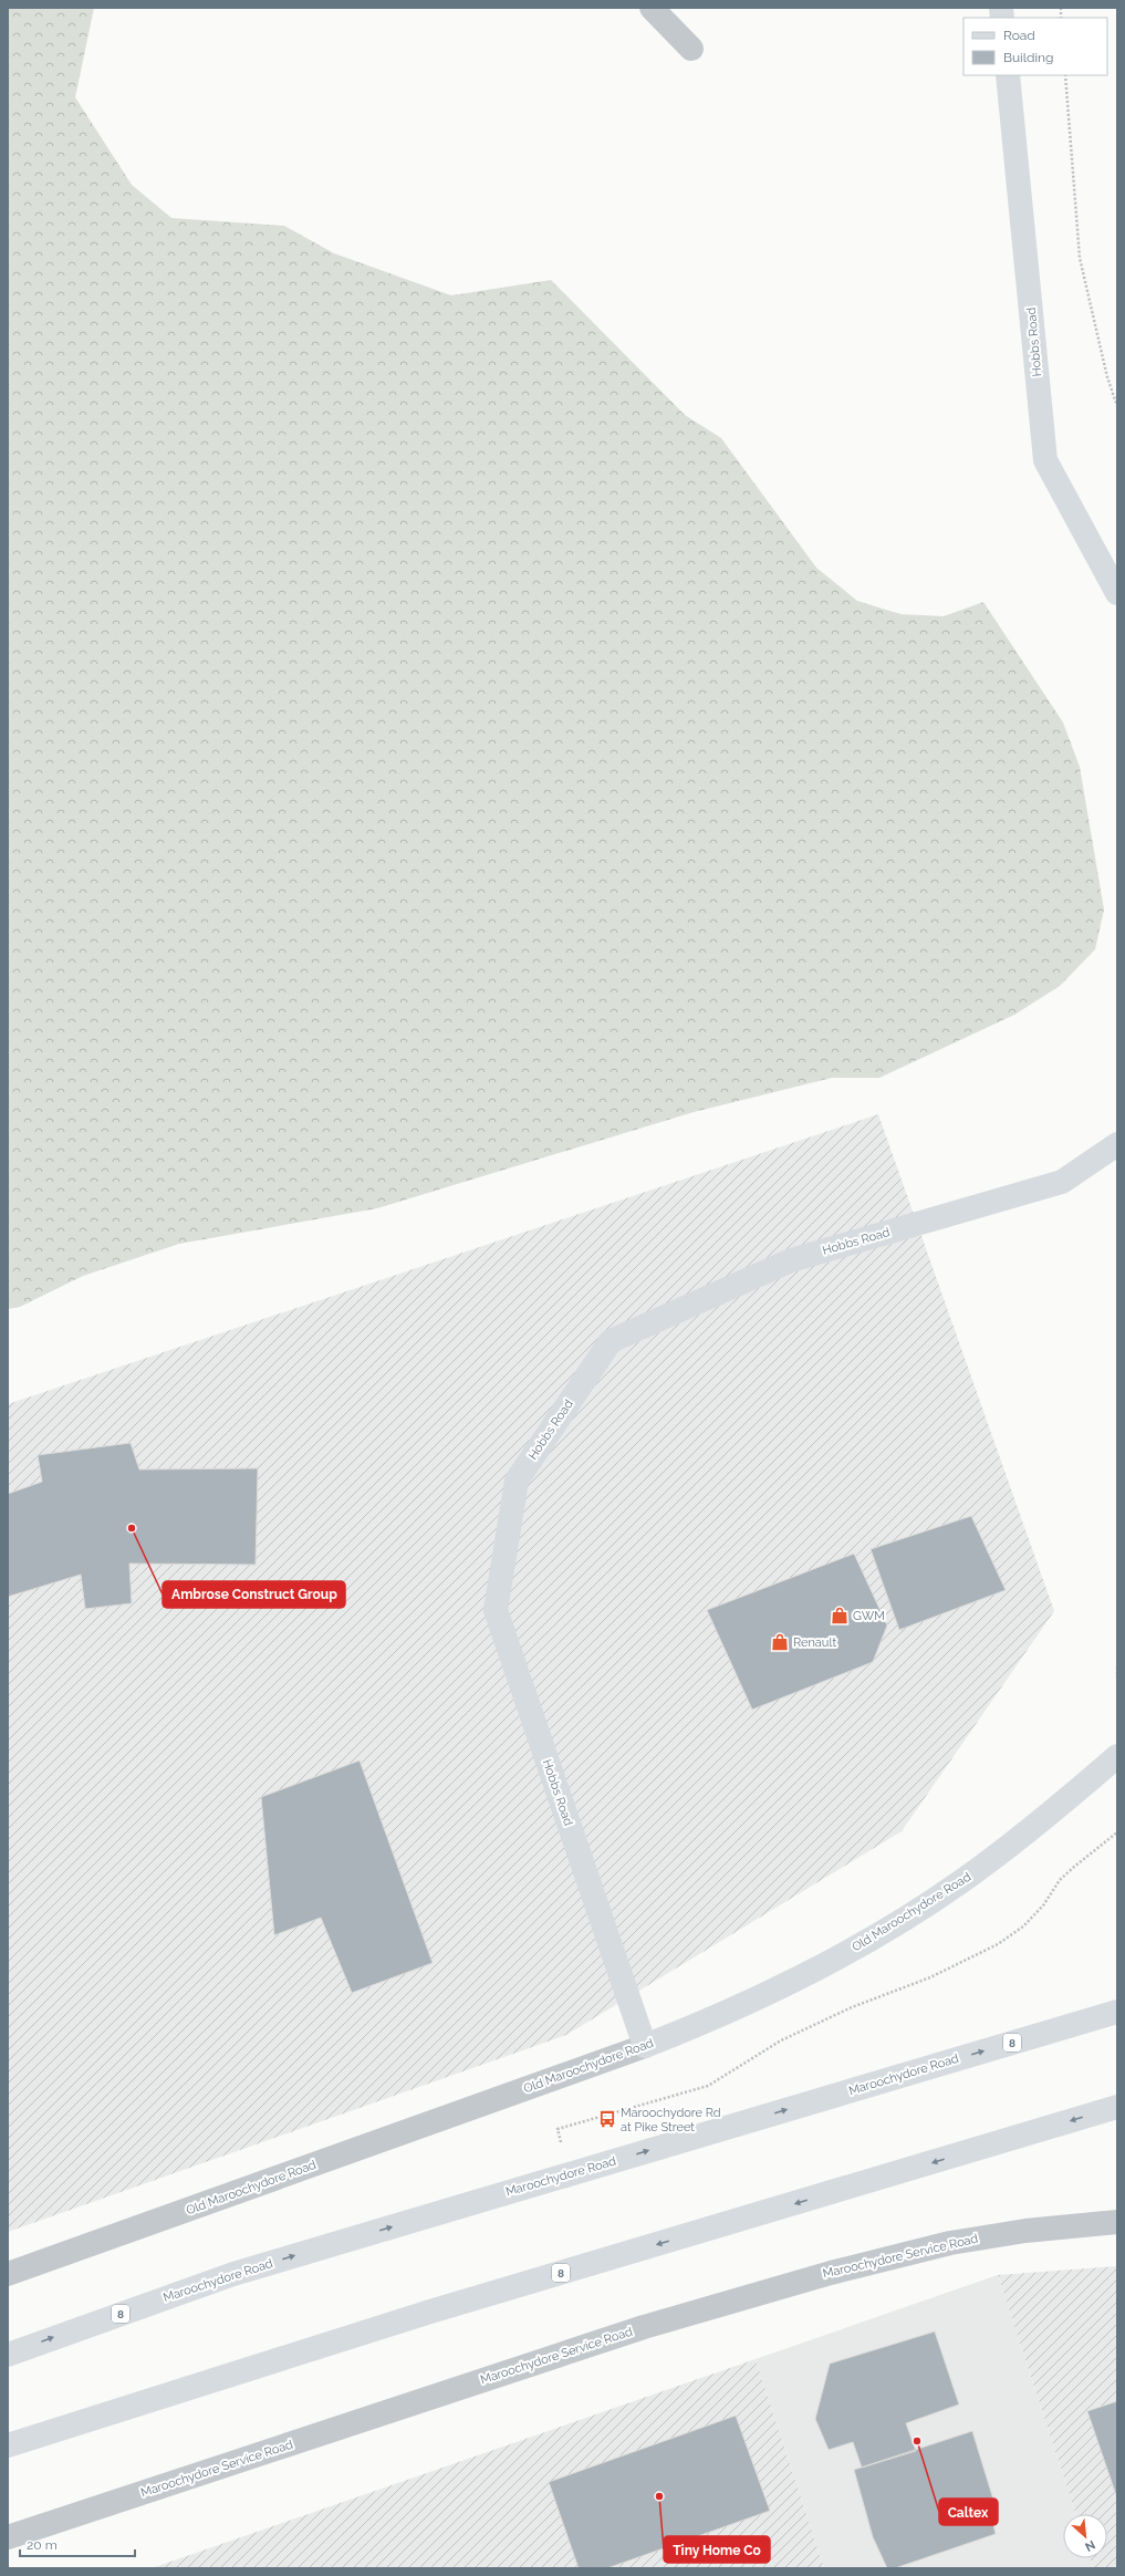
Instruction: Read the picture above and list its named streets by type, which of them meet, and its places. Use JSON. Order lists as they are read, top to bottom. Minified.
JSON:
{"streets":{"main road":["Hobbs Road","Old Maroochydore Road","8","Maroochydore Road"],"street":["Maroochydore Service Road"]},"crossings":[["Hobbs Road","Old Maroochydore Road"]],"places":{"other":["Ambrose Construct Group","Caltex","Tiny Home Co"],"shop":["GWM","Renault"],"bus stop":["Maroochydore Rd at Pike Street"]},"legend":["Road","Building"],"scale_bar":"20 m","north":"bottom right"}
